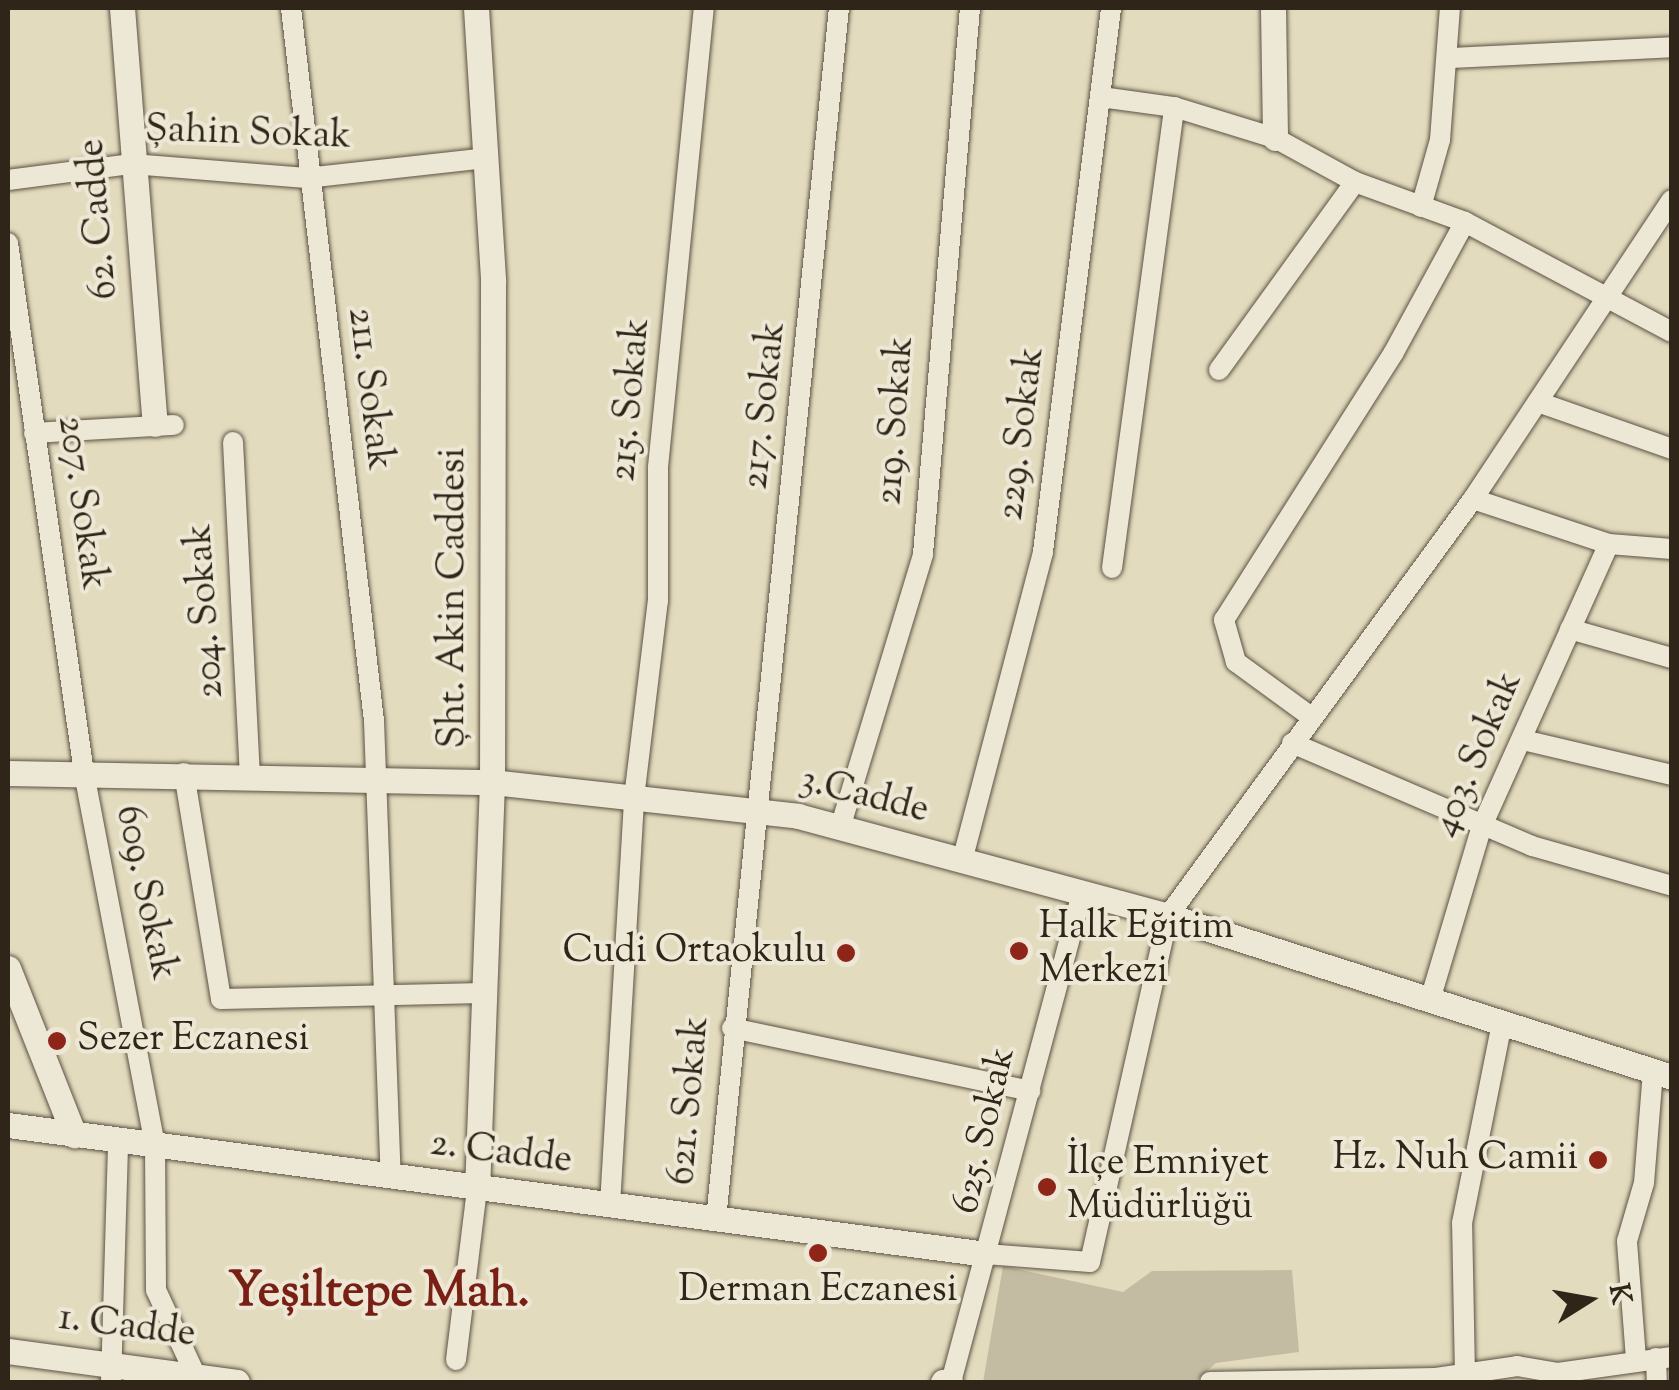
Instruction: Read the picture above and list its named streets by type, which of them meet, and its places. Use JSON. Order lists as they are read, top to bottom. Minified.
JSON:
{"streets":{"street":["Şahin Sokak","62. Cadde","211. Sokak","215. Sokak","217. Sokak","219. Sokak","229. Sokak","207. Sokak","Şht. Akin Caddesi","204. Sokak","403. Sokak","3.Cadde","609. Sokak","621. Sokak","625. Sokak","2. Cadde","1. Cadde"]},"crossings":[["Şahin Sokak","62. Cadde"],["Şahin Sokak","211. Sokak"],["Şahin Sokak","Şht. Akin Caddesi"],["211. Sokak","3.Cadde"],["211. Sokak","2. Cadde"],["215. Sokak","3.Cadde"],["215. Sokak","2. Cadde"],["217. Sokak","3.Cadde"],["217. Sokak","621. Sokak"],["219. Sokak","3.Cadde"],["229. Sokak","3.Cadde"],["207. Sokak","3.Cadde"],["207. Sokak","609. Sokak"],["Şht. Akin Caddesi","3.Cadde"],["Şht. Akin Caddesi","2. Cadde"],["204. Sokak","3.Cadde"],["403. Sokak","3.Cadde"],["3.Cadde","609. Sokak"],["3.Cadde","621. Sokak"],["3.Cadde","625. Sokak"],["609. Sokak","2. Cadde"],["609. Sokak","1. Cadde"],["621. Sokak","2. Cadde"],["625. Sokak","2. Cadde"]],"districts":["Yeşiltepe Mah."],"places":["Halk Eğitim Merkezi","Cudi Ortaokulu","Sezer Eczanesi","Hz. Nuh Camii","İlçe Emniyet Müdürlüğü","Derman Eczanesi"],"north":"right"}
